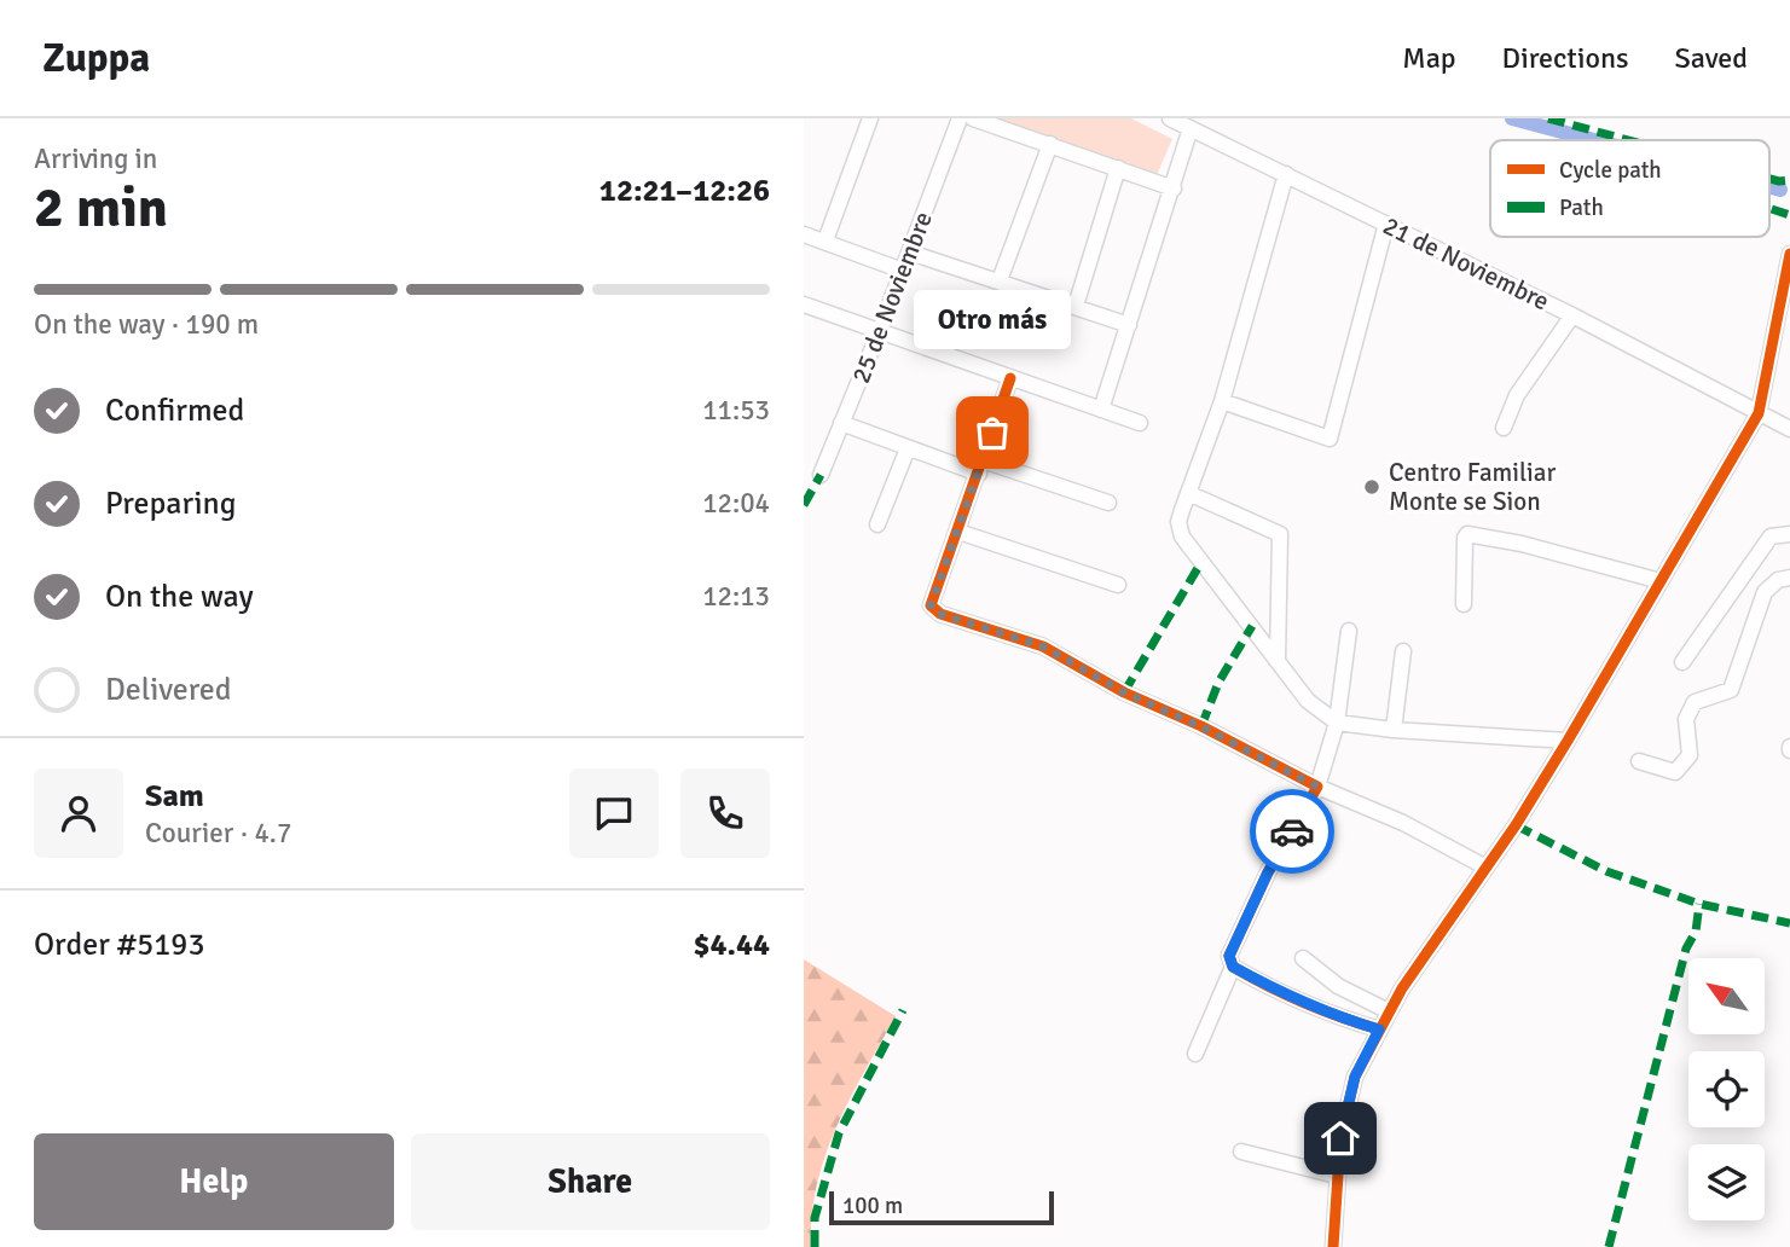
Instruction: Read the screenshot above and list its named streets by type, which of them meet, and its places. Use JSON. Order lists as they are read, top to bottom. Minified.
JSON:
{"streets":{"street":["21 de Noviembre","25 de Noviembre"]},"places":["Otro más","Centro Familiar Monte se Sion"],"legend":["Cycle path","Path"],"scale_bar":"100 m","north":"top left","page":{"header":"Zuppa","nav":["Map","Directions","Saved"],"heading":["2 min","Arriving in","12:21–12:26"],"panel":["Sam","Courier · 4.7","Order #5193","$4.44"],"bar":"On the way · 190 m","bubble":"Otro más","list":[["Confirmed","11:53"],["Preparing","12:04"],["On the way","12:13"],"Delivered"],"buttons":["Help","Share"],"scale":"100 m"}}
